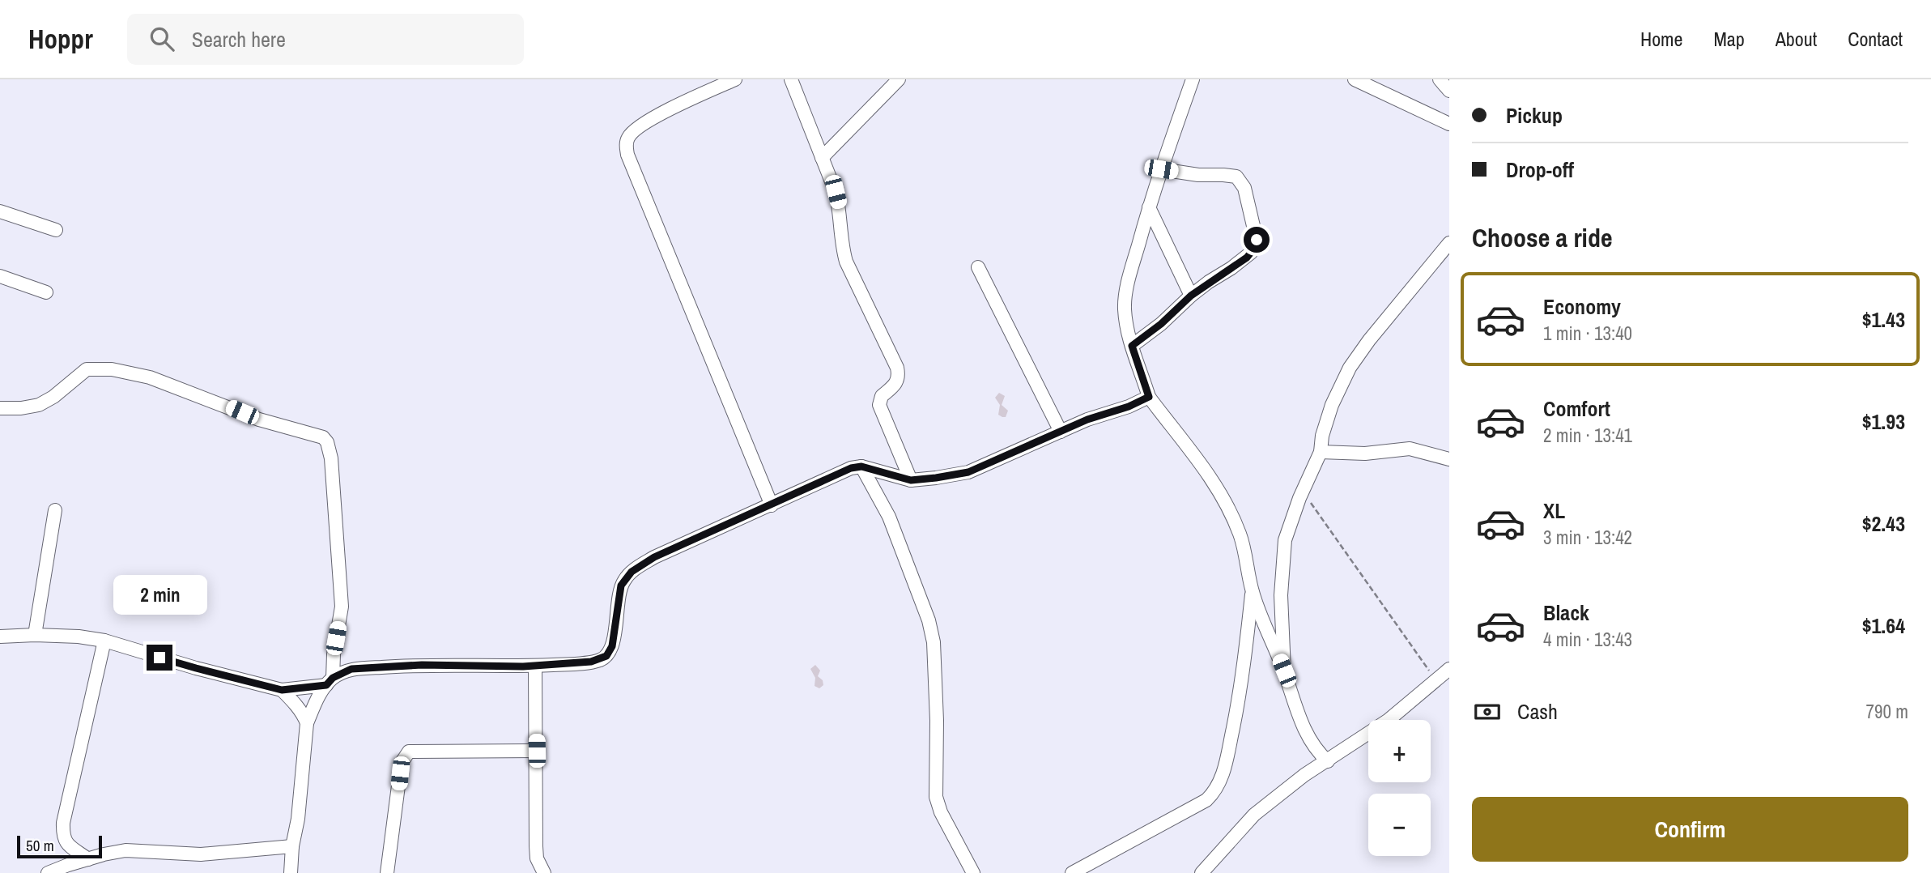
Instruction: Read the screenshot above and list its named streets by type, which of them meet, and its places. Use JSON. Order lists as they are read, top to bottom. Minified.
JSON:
{"scale_bar":"50 m","page":{"header":"Hoppr","search":"Search here","nav":["Home","Map","About","Contact"],"banner":["Pickup","Drop-off"],"heading":"Choose a ride","list":[{"name":"Economy","note":"1 min · 13:40","value":"$1.43"},{"name":"Comfort","note":"2 min · 13:41","value":"$1.93"},{"name":"XL","note":"3 min · 13:42","value":"$2.43"},{"name":"Black","note":"4 min · 13:43","value":"$1.64"}],"bubble":"2 min","pay":["Cash","790 m"],"map_buttons":["+","−"],"buttons":"Confirm","scale":"50 m"}}
